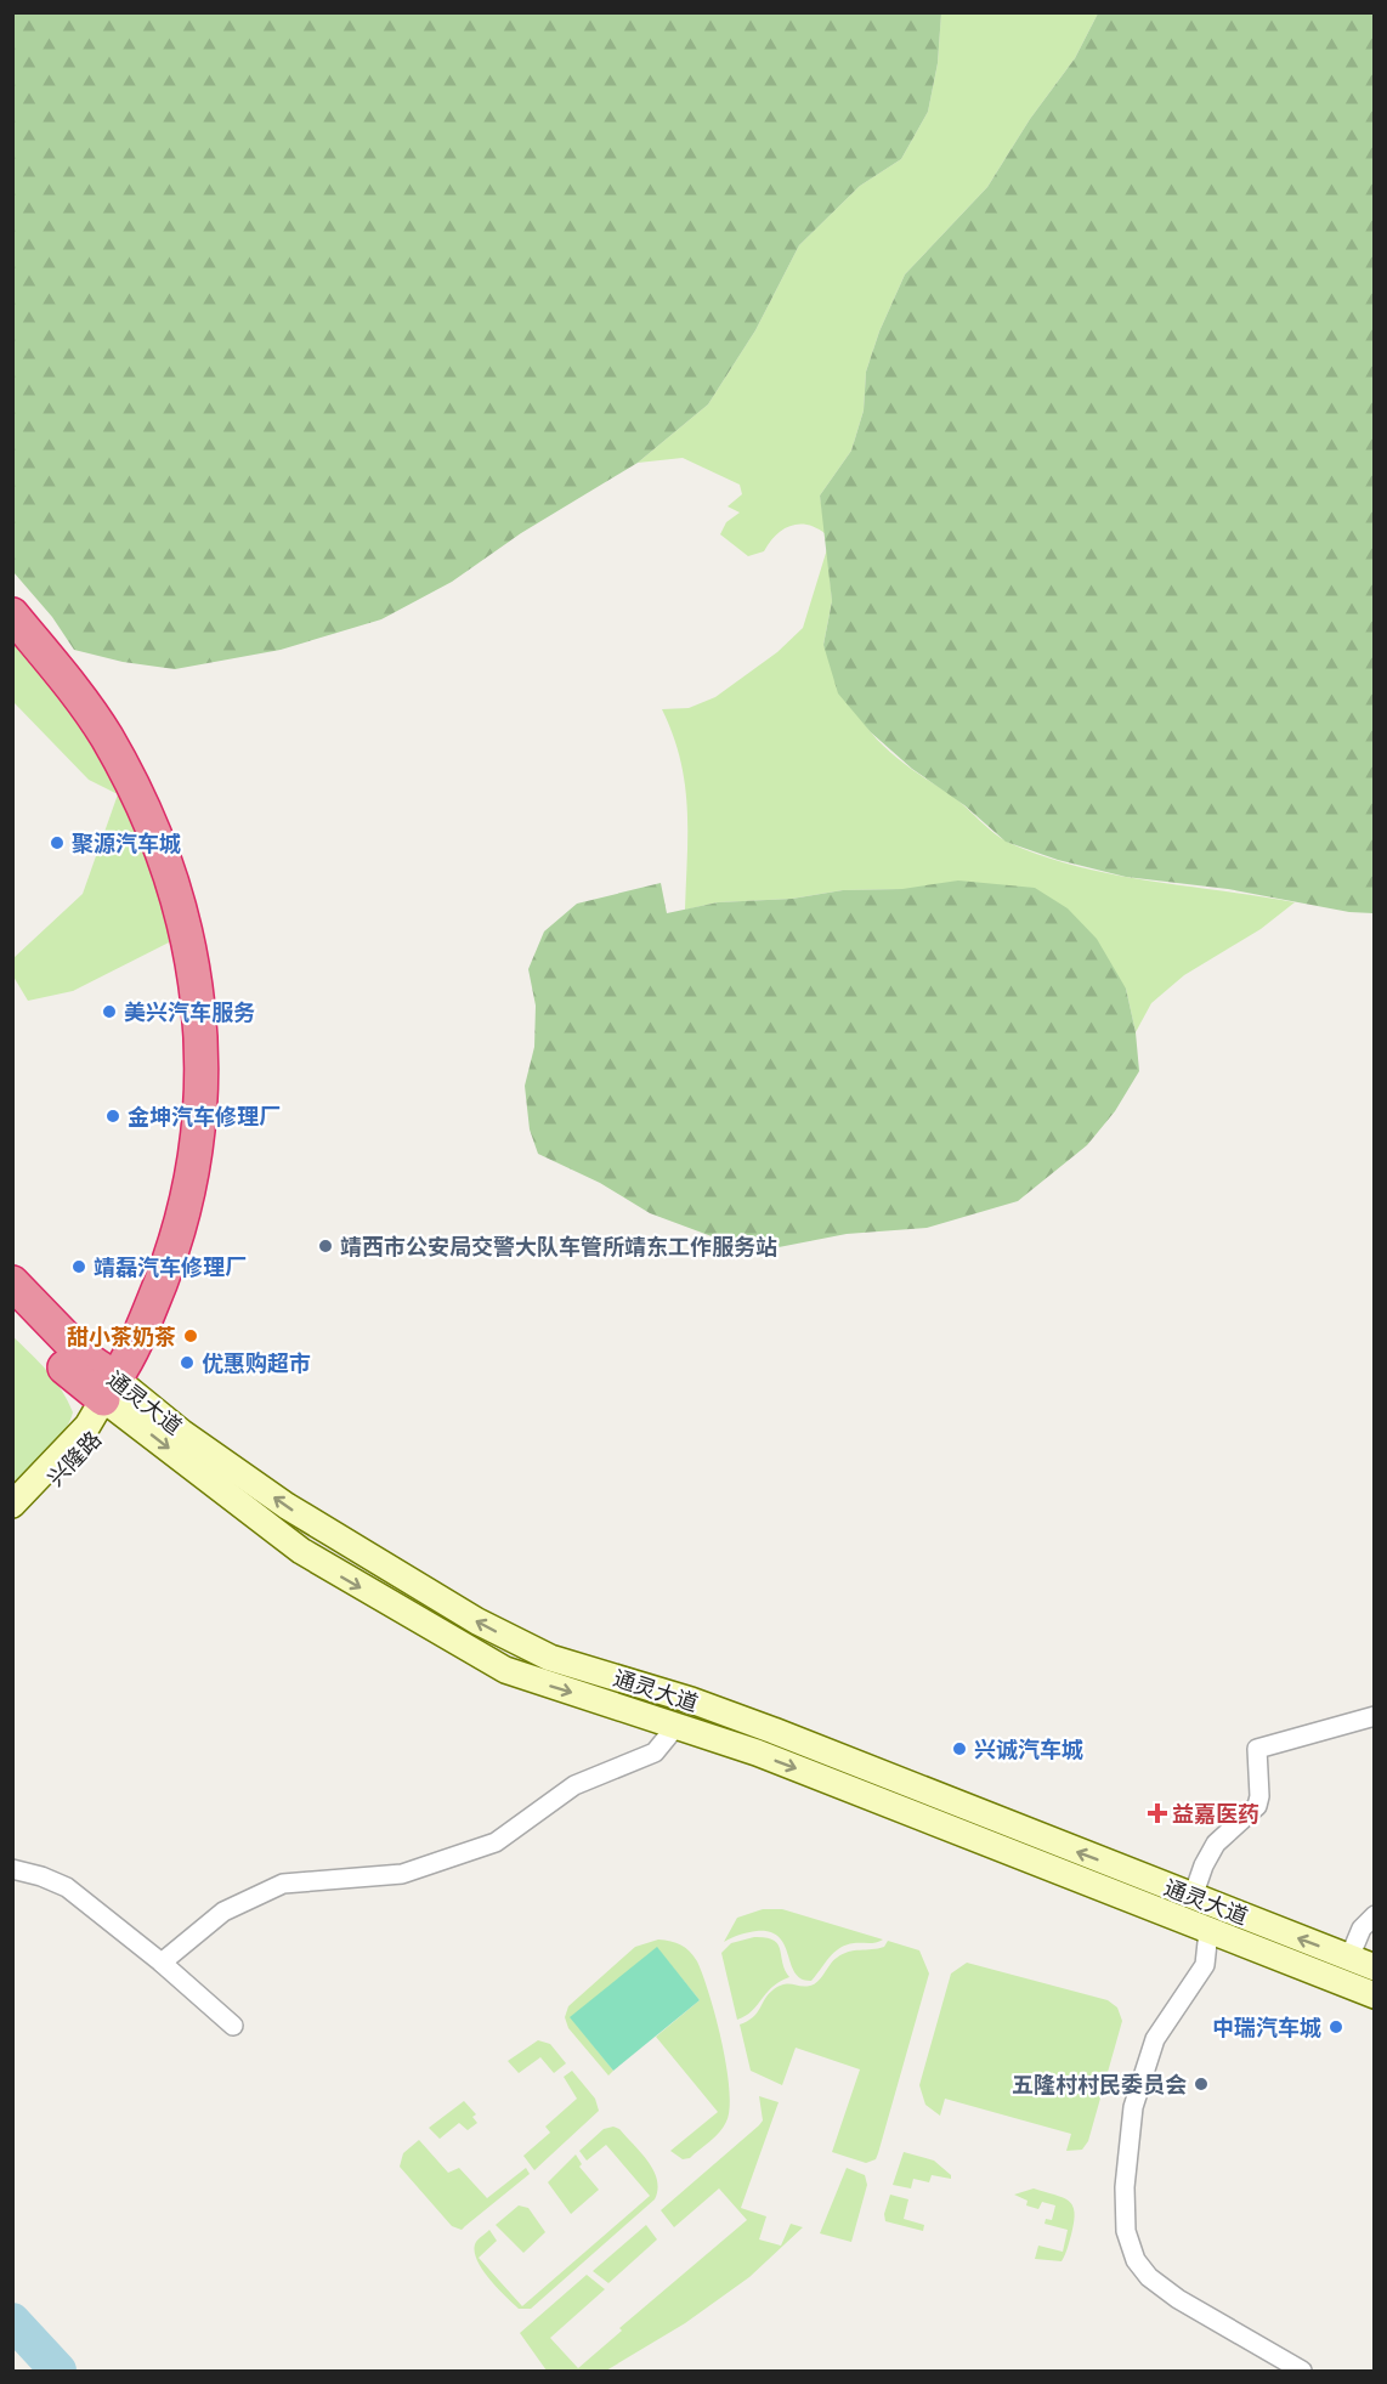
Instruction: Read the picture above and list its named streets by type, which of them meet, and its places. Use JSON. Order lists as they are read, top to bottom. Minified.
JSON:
{"streets":{"highway":["通灵大道"],"main road":["兴隆路"]},"crossings":[["通灵大道","兴隆路"]],"places":{"other":["聚源汽车城","美兴汽车服务","金坤汽车修理厂","靖西市公安局交警大队车管所靖东工作服务站","靖磊汽车修理厂","甜小茶奶茶","优惠购超市","兴诚汽车城","中瑞汽车城","五隆村村民委员会"],"health":["益嘉医药"]}}
